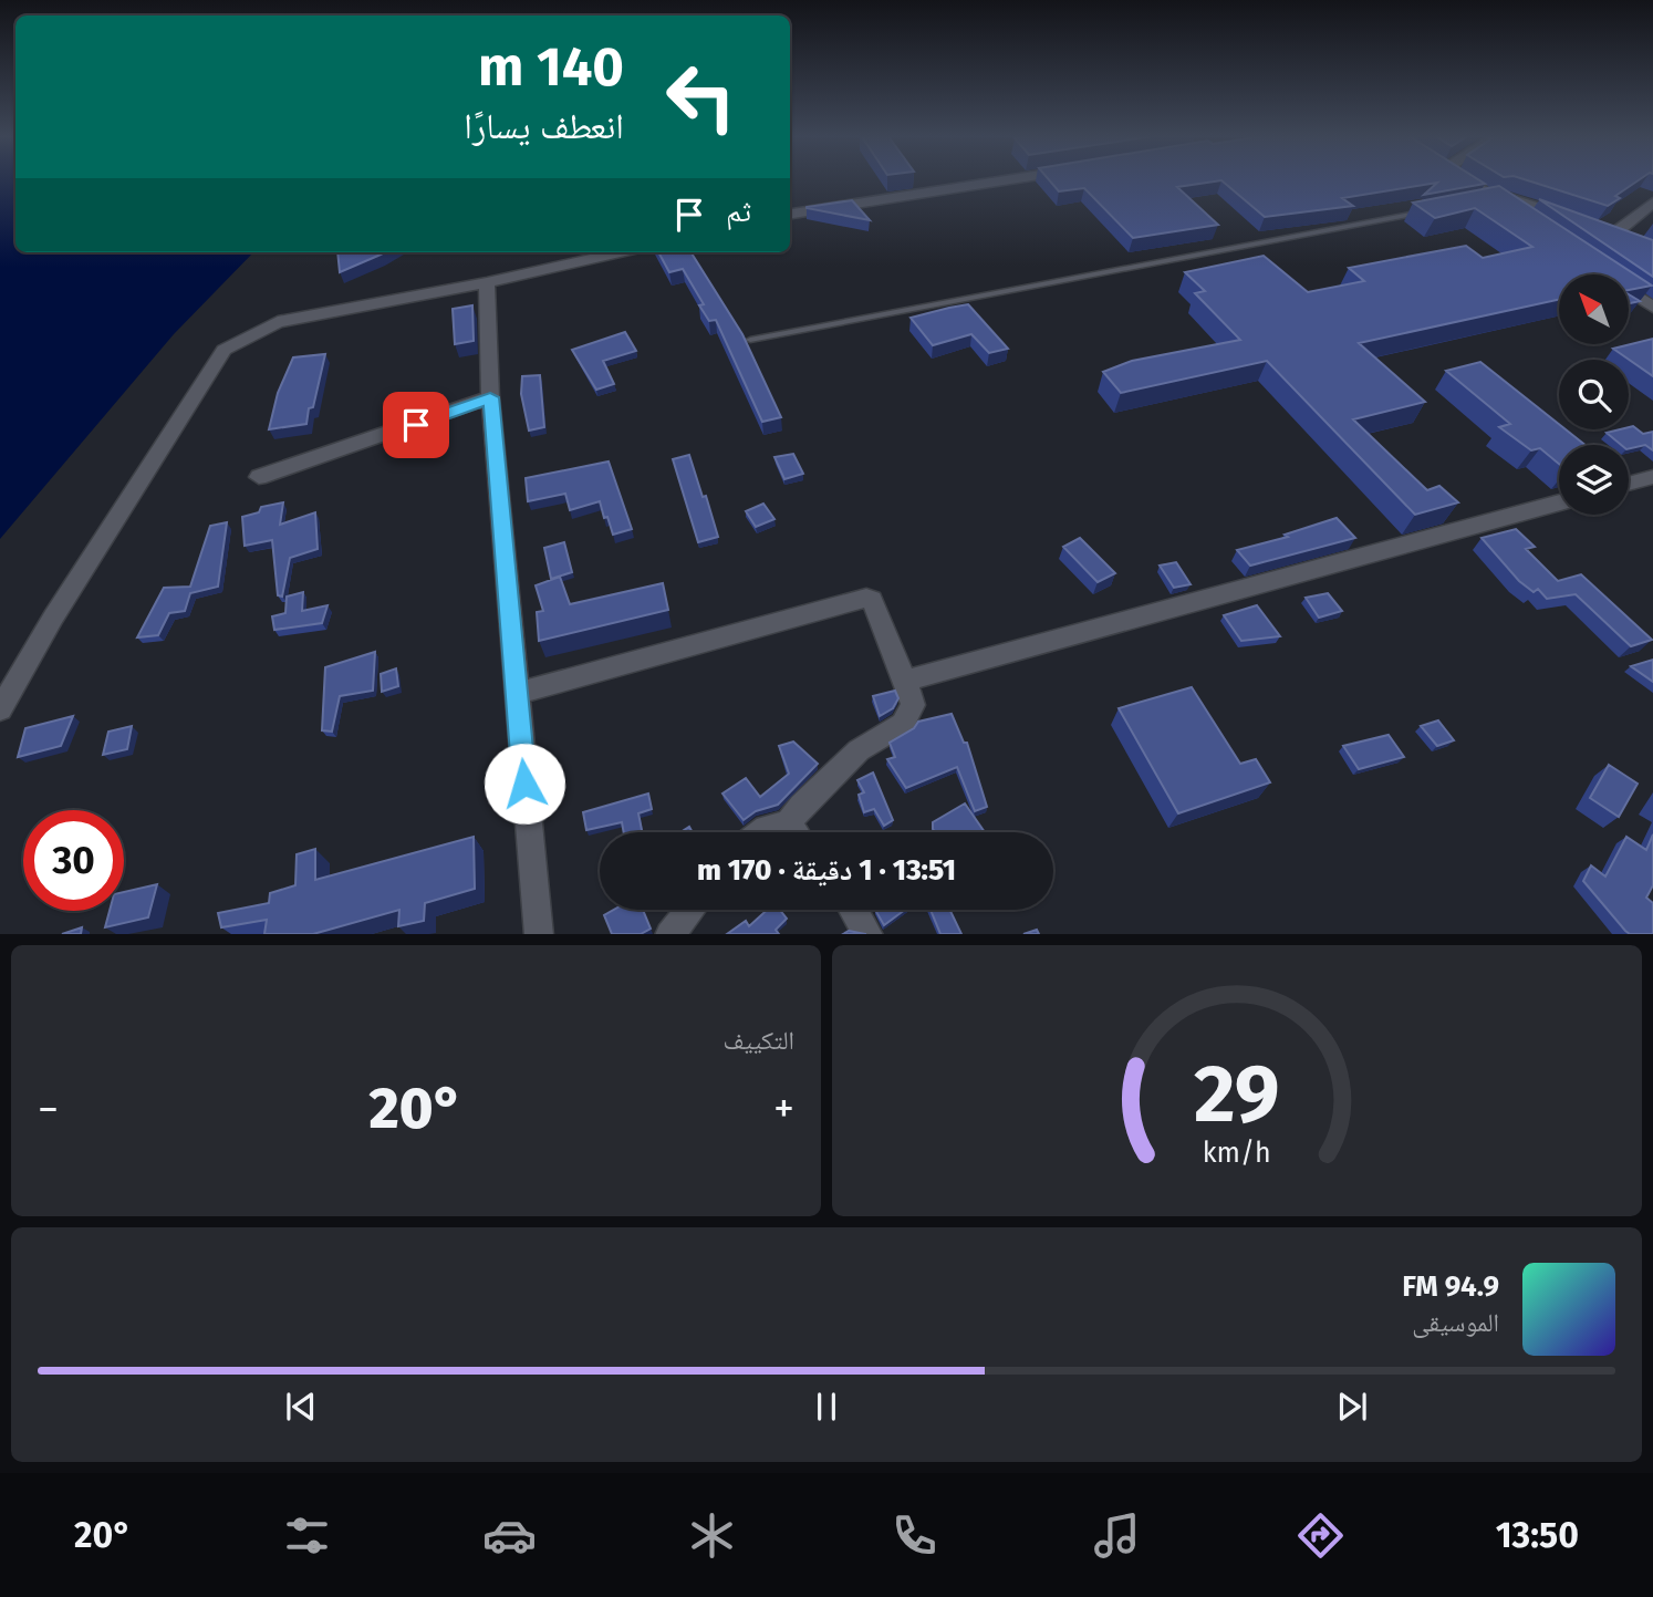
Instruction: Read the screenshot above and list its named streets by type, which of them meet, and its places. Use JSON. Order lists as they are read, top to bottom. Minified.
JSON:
{"north":"top left","page":{"turn":["140 m","انعطف يسارًا"],"then":"ثم","limit":"30","trip":"13:51 · 1 دقيقة · 170 m","tile":"التكييف","heat":["−","20°","+"],"song":["94.9 FM","الموسيقى"],"tabs":["13:50","20°"],"gauge":["29","km/h"]}}
